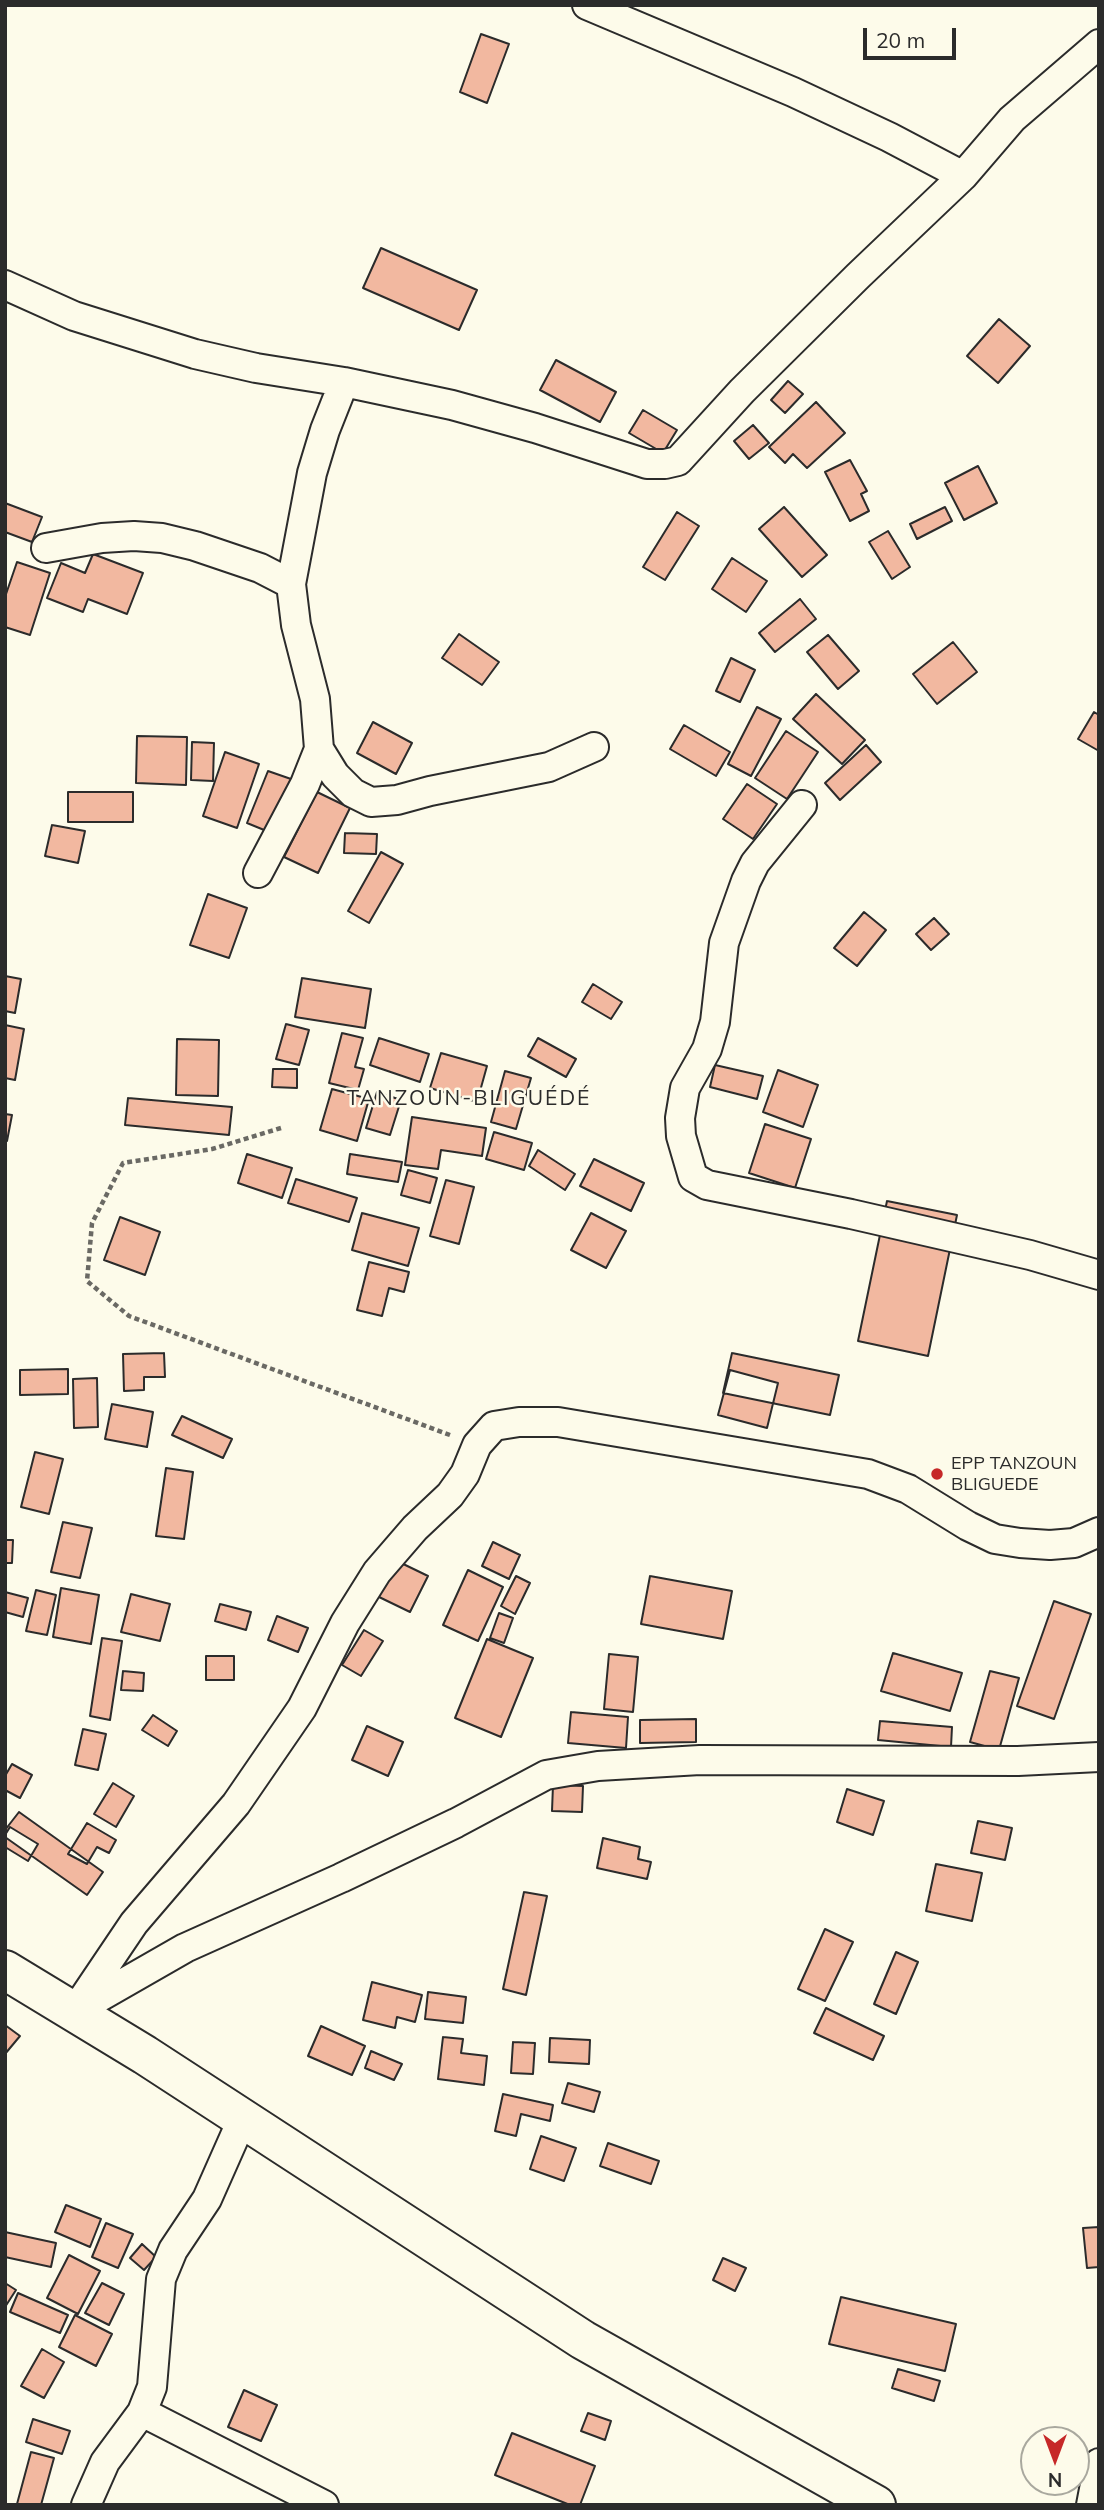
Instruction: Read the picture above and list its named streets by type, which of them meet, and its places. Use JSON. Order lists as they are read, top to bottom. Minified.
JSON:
{"districts":["TANZOUN-BLIGUÉDÉ"],"places":["EPP TANZOUN BLIGUEDE"],"scale_bar":"20 m","north":"bottom"}
